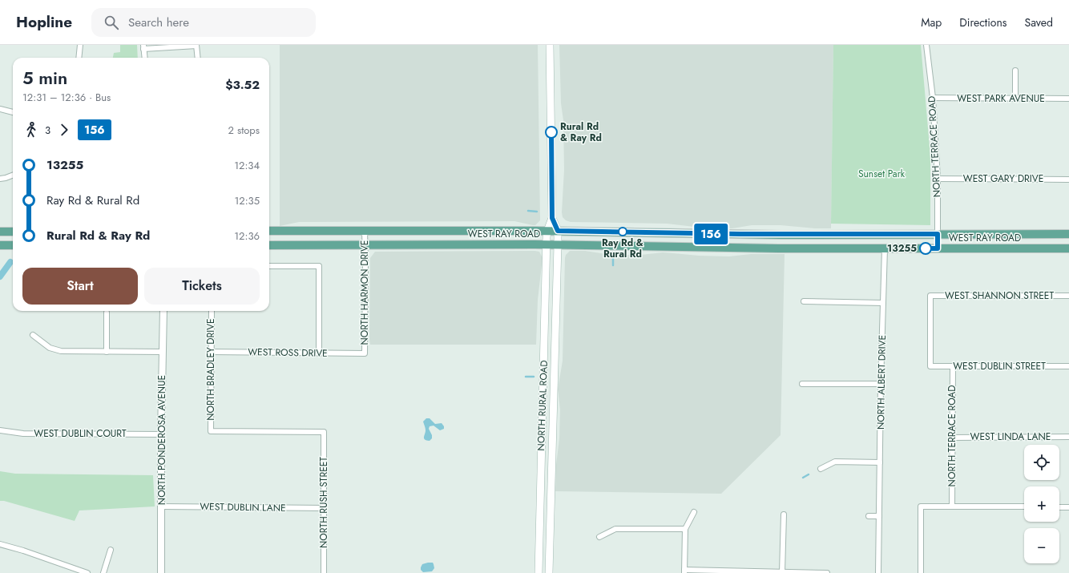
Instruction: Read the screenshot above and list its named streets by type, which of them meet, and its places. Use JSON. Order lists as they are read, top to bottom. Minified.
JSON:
{"streets":{"main road":["WEST RAY ROAD","NORTH RURAL ROAD"],"street":["WEST PARK AVENUE","NORTH TERRACE ROAD","WEST GARY DRIVE","NORTH HARMON DRIVE","WEST SHANNON STREET","WEST ROSS DRIVE","WEST DUBLIN STREET","NORTH BRADLEY DRIVE","NORTH ALBERT DRIVE","WEST DUBLIN COURT","WEST LINDA LANE","NORTH PONDEROSA AVENUE","NORTH RUSH STREET","WEST DUBLIN LANE"]},"crossings":[["WEST PARK AVENUE","NORTH TERRACE ROAD"],["NORTH TERRACE ROAD","WEST GARY DRIVE"],["NORTH TERRACE ROAD","WEST RAY ROAD"],["NORTH TERRACE ROAD","WEST DUBLIN STREET"],["NORTH TERRACE ROAD","WEST LINDA LANE"],["WEST RAY ROAD","NORTH HARMON DRIVE"],["WEST RAY ROAD","NORTH ALBERT DRIVE"],["WEST RAY ROAD","NORTH RURAL ROAD"],["NORTH HARMON DRIVE","WEST ROSS DRIVE"],["WEST SHANNON STREET","WEST DUBLIN STREET"],["WEST ROSS DRIVE","NORTH BRADLEY DRIVE"],["NORTH BRADLEY DRIVE","NORTH RUSH STREET"],["WEST DUBLIN COURT","NORTH PONDEROSA AVENUE"],["NORTH PONDEROSA AVENUE","WEST DUBLIN LANE"],["NORTH RUSH STREET","WEST DUBLIN LANE"]],"parks":["Sunset Park"],"places":["Rural Rd & Ray Rd","Ray Rd & Rural Rd","13255"],"lines":["bus line 156"],"page":{"header":"Hopline","search":"Search here","nav":["Map","Directions","Saved"],"on_map":"156","heading":["5 min","12:31 – 12:36 · Bus","$3.52"],"legs":["3","156","2 stops"],"list":[{"name":"13255","value":"12:34"},{"name":"Ray Rd & Rural Rd","value":"12:35"},{"name":"Rural Rd & Ray Rd","value":"12:36"}],"buttons":["Start","Tickets"],"map_buttons":["+","−"]}}
